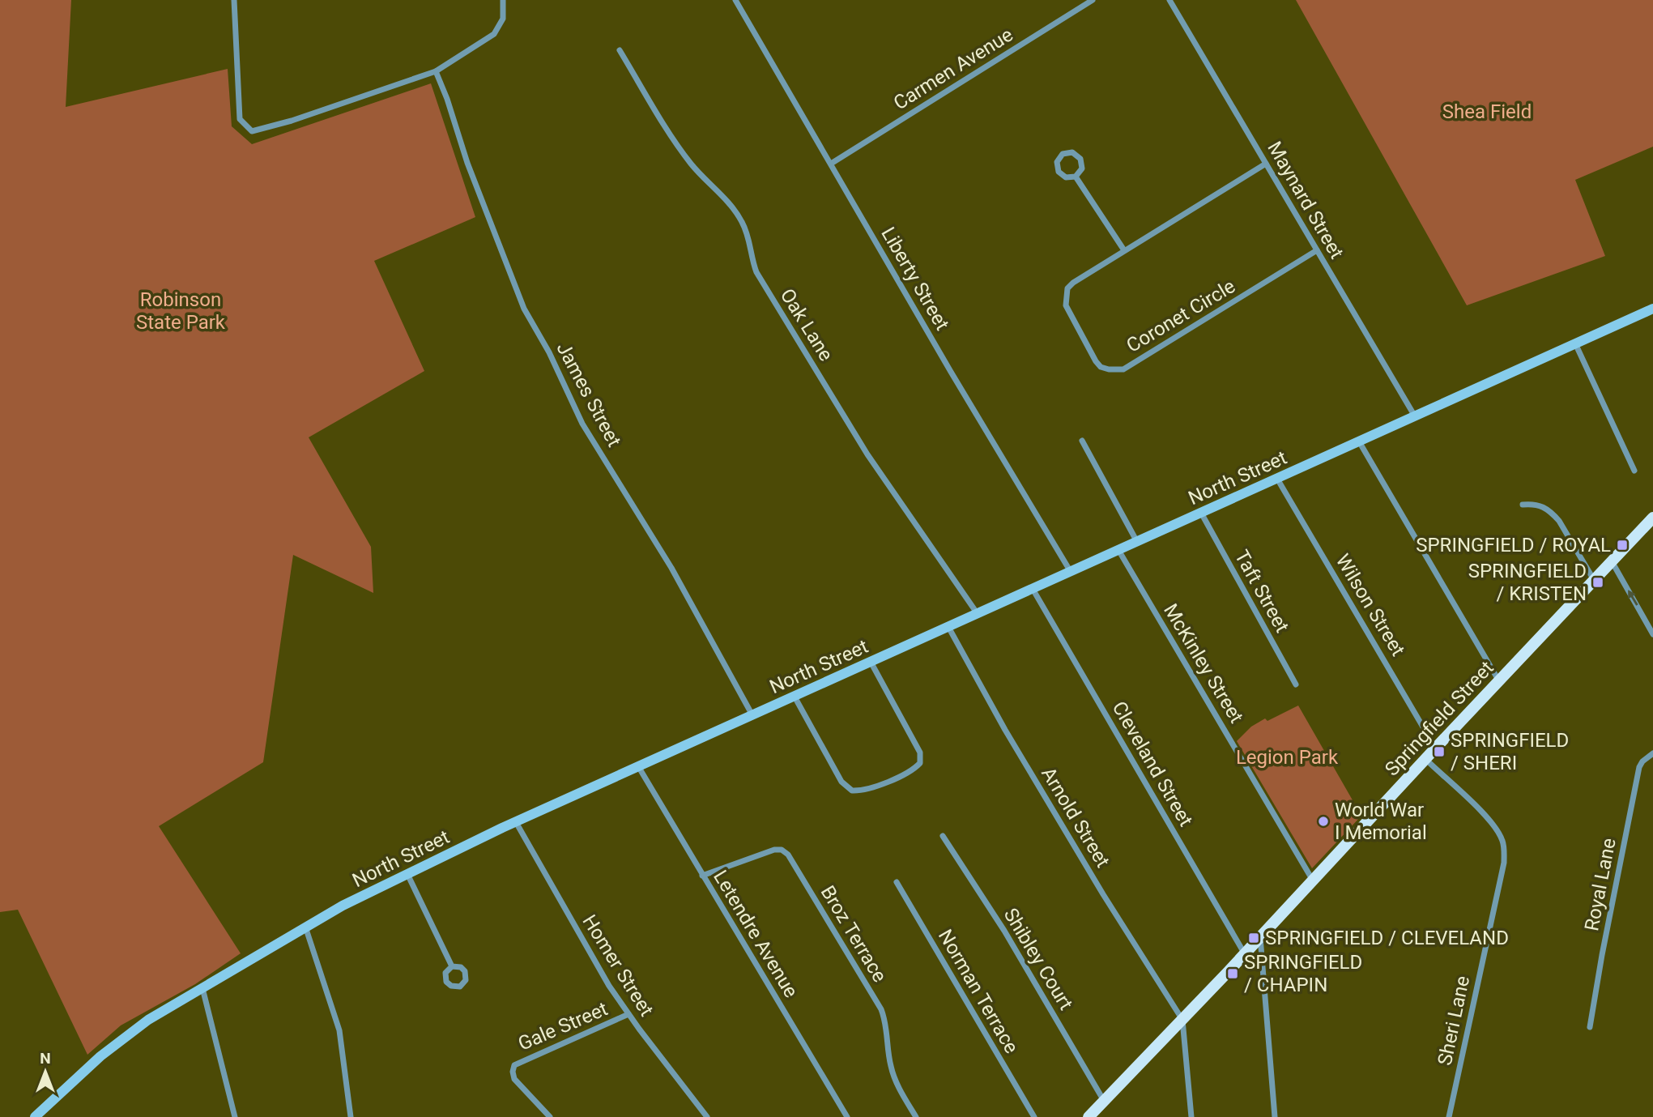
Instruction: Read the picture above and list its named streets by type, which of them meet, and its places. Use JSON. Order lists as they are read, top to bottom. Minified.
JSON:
{"streets":{"main road":["North Street","Springfield Street"],"street":["Carmen Avenue","Maynard Street","Liberty Street","Coronet Circle","Oak Lane","James Street","Taft Street","Wilson Street","McKinley Street","Cleveland Street","Arnold Street","Royal Lane","Letendre Avenue","Broz Terrace","Shibley Court","Homer Street","Norman Terrace","Sheri Lane","Gale Street"]},"crossings":[["Carmen Avenue","Liberty Street"],["Maynard Street","Coronet Circle"],["Maynard Street","North Street"],["Liberty Street","North Street"],["Oak Lane","North Street"],["James Street","North Street"],["North Street","Taft Street"],["North Street","Wilson Street"],["North Street","McKinley Street"],["North Street","Cleveland Street"],["North Street","Arnold Street"],["North Street","Letendre Avenue"],["North Street","Homer Street"],["Wilson Street","Springfield Street"],["McKinley Street","Springfield Street"],["Springfield Street","Cleveland Street"],["Springfield Street","Arnold Street"],["Springfield Street","Shibley Court"],["Springfield Street","Sheri Lane"],["Letendre Avenue","Broz Terrace"],["Homer Street","Gale Street"]],"parks":["Shea Field","Robinson State Park","Legion Park"],"places":{"transit":["SPRINGFIELD / ROYAL","SPRINGFIELD / KRISTEN","SPRINGFIELD / SHERI","SPRINGFIELD / CLEVELAND","SPRINGFIELD / CHAPIN"],"other":["World War I Memorial"]},"north":"top"}
